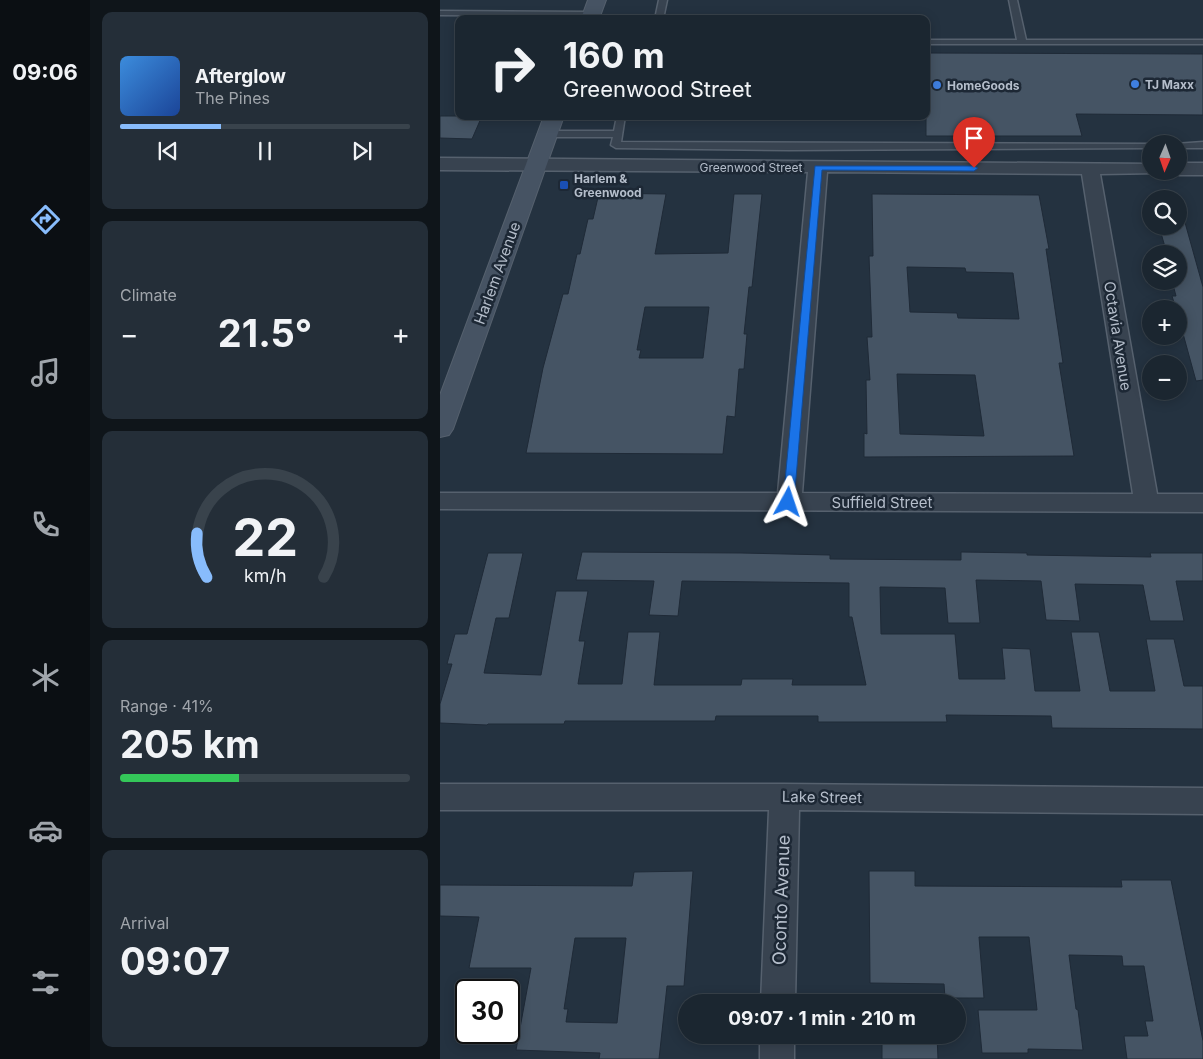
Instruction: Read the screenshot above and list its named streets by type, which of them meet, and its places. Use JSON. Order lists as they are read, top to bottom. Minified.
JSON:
{"streets":{"main road":["Harlem Avenue"],"street":["Greenwood Street","Octavia Avenue","Suffield Street","Lake Street","Oconto Avenue"]},"crossings":[["Greenwood Street","Harlem Avenue"],["Greenwood Street","Octavia Avenue"],["Octavia Avenue","Suffield Street"],["Lake Street","Oconto Avenue"]],"places":{"other":["TJ Maxx","HomeGoods"],"transit":["Harlem & Greenwood"]},"north":"bottom","page":{"tabs":"09:06","turn":["160 m","Greenwood Street"],"song":["Afterglow","The Pines"],"map_buttons":["+","−"],"tile":["Climate",["Range · 41%","205 km"],["Arrival","09:07"]],"heat":["−","21.5°","+"],"limit":"30","trip":"09:07 · 1 min · 210 m","gauge":["22","km/h"]}}
